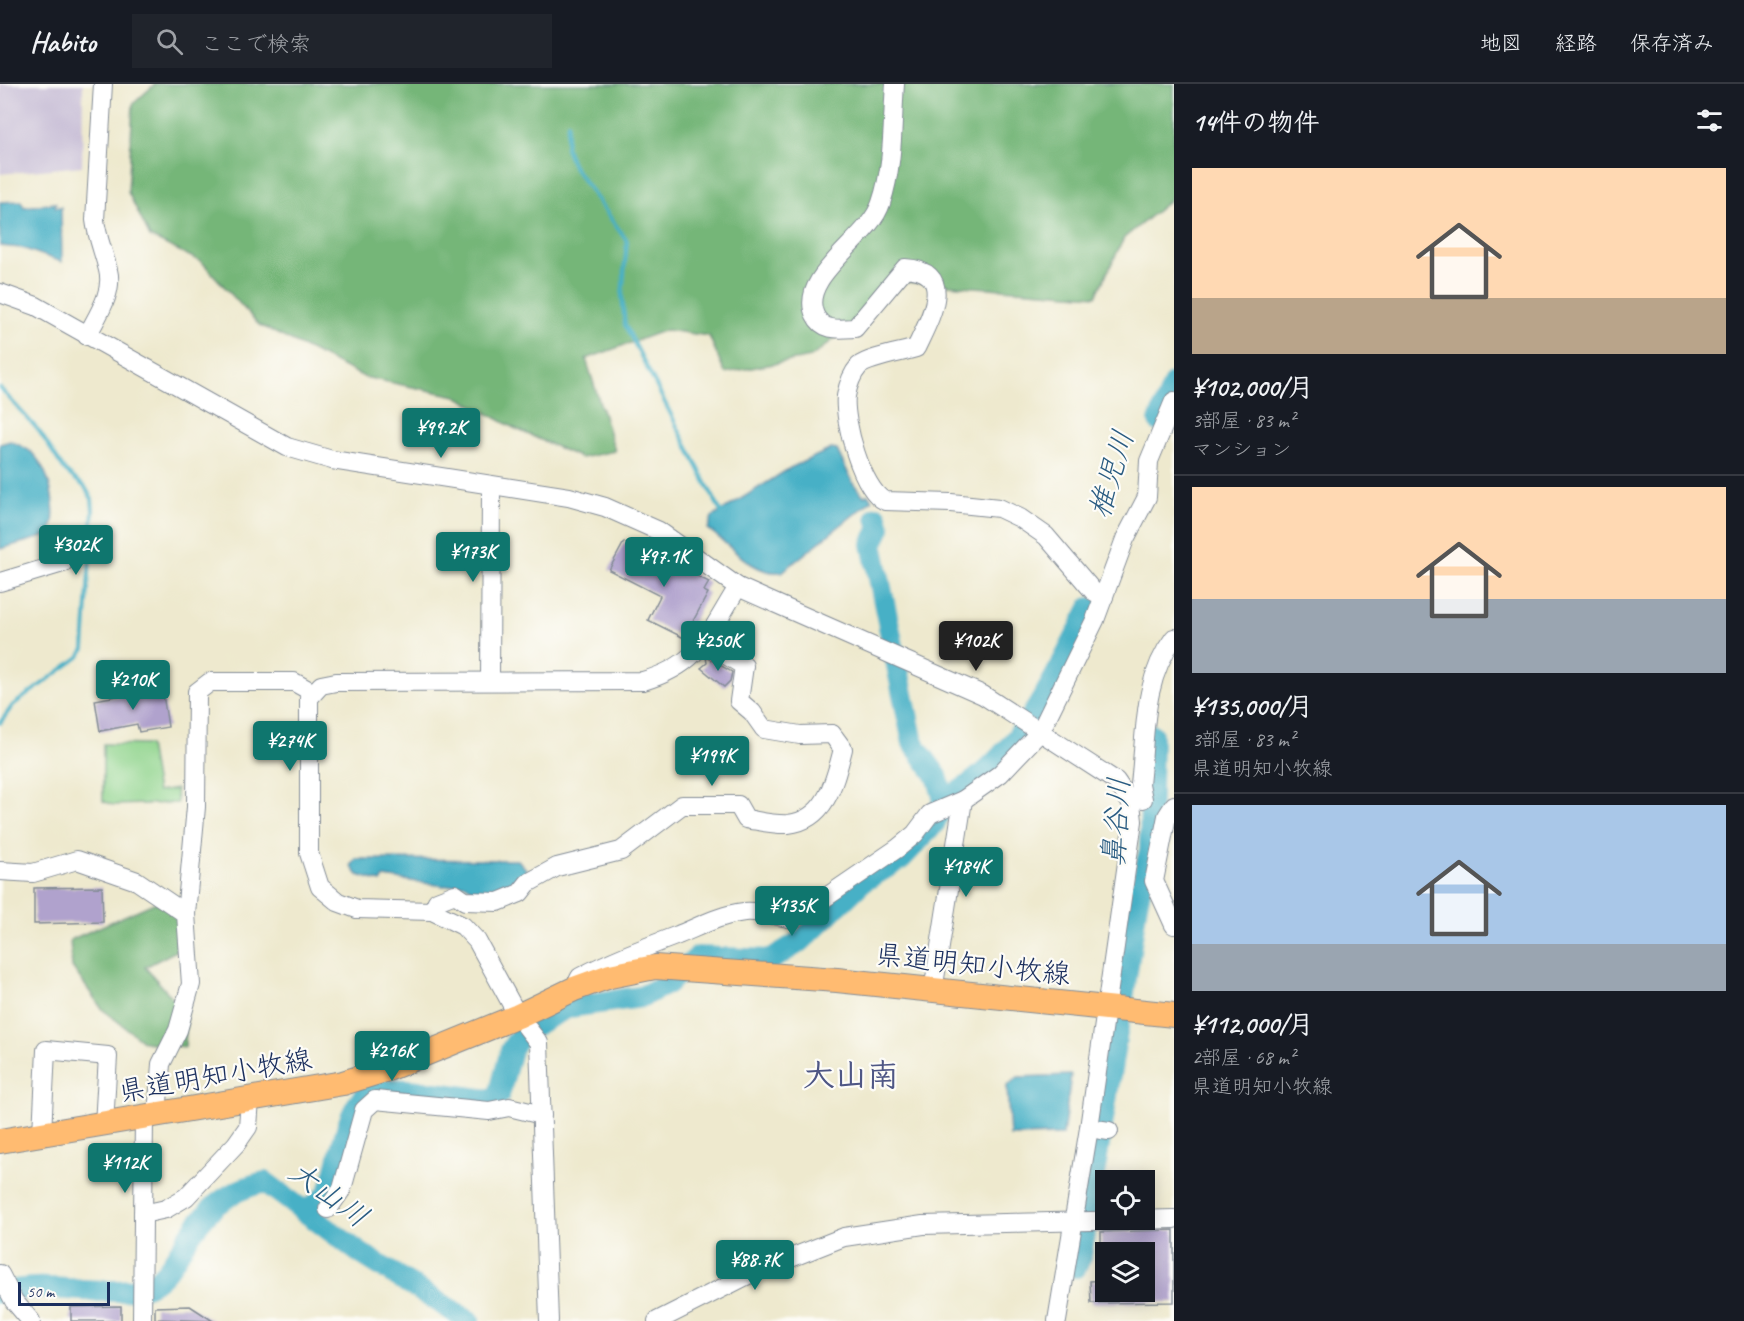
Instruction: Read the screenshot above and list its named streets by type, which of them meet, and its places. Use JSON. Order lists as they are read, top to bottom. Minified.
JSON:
{"streets":{"main road":["県道明知小牧線"]},"districts":["大山南"],"water":["椎児川","鼻谷川","大山川"],"scale_bar":"50 m","page":{"header":"Habito","search":"ここで検索","nav":["地図","経路","保存済み"],"heading":"14件の物件","list":[{"name":"¥102,000/月","note":"3部屋 · 83 m² · マンション"},{"name":"¥135,000/月","note":"3部屋 · 83 m² · 県道明知小牧線"},{"name":"¥112,000/月","note":"2部屋 · 68 m² · 県道明知小牧線"}],"price":["¥99.2K","¥302K","¥173K","¥97.1K","¥250K","¥102K","¥210K","¥274K","¥199K","¥184K","¥135K","¥216K","¥112K","¥88.7K"],"scale":"50 m"}}
